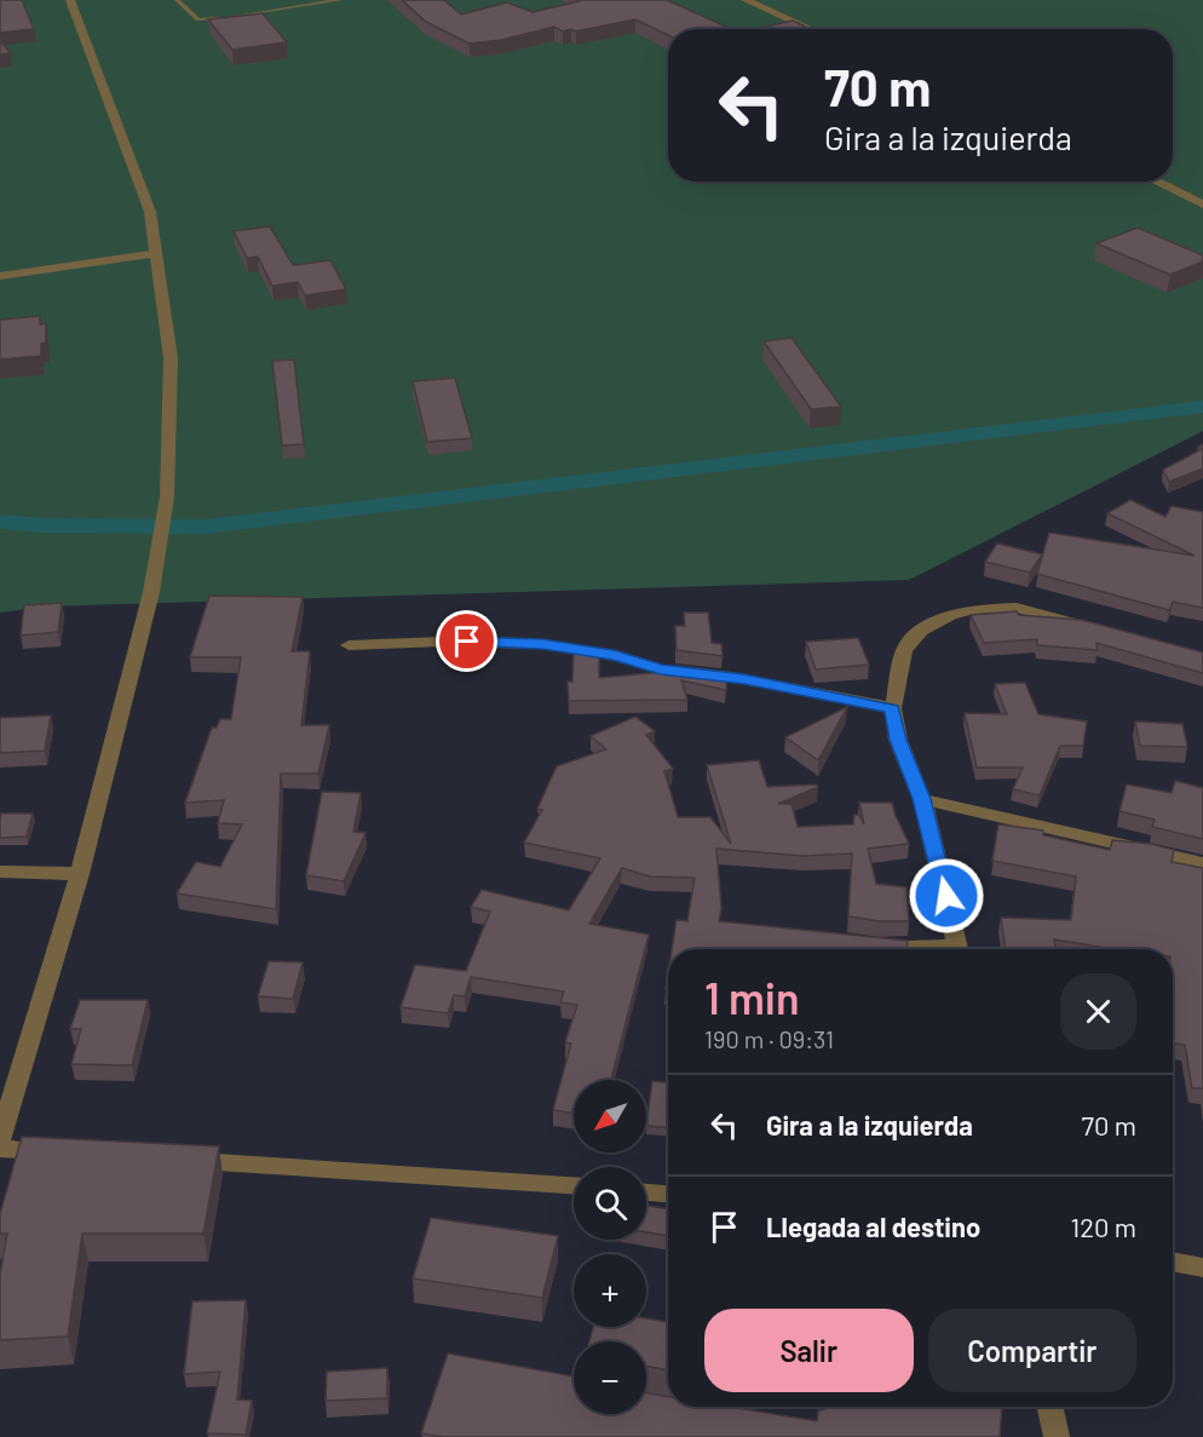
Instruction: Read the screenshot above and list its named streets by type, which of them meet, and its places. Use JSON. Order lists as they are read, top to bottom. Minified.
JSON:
{"north":"bottom left","page":{"turn":["70 m","Gira a la izquierda"],"heading":["1 min","190 m · 09:31"],"list":[{"name":"Gira a la izquierda","value":"70 m"},{"name":"Llegada al destino","value":"120 m"}],"map_buttons":["+","−"],"buttons":["Salir","Compartir"]}}
